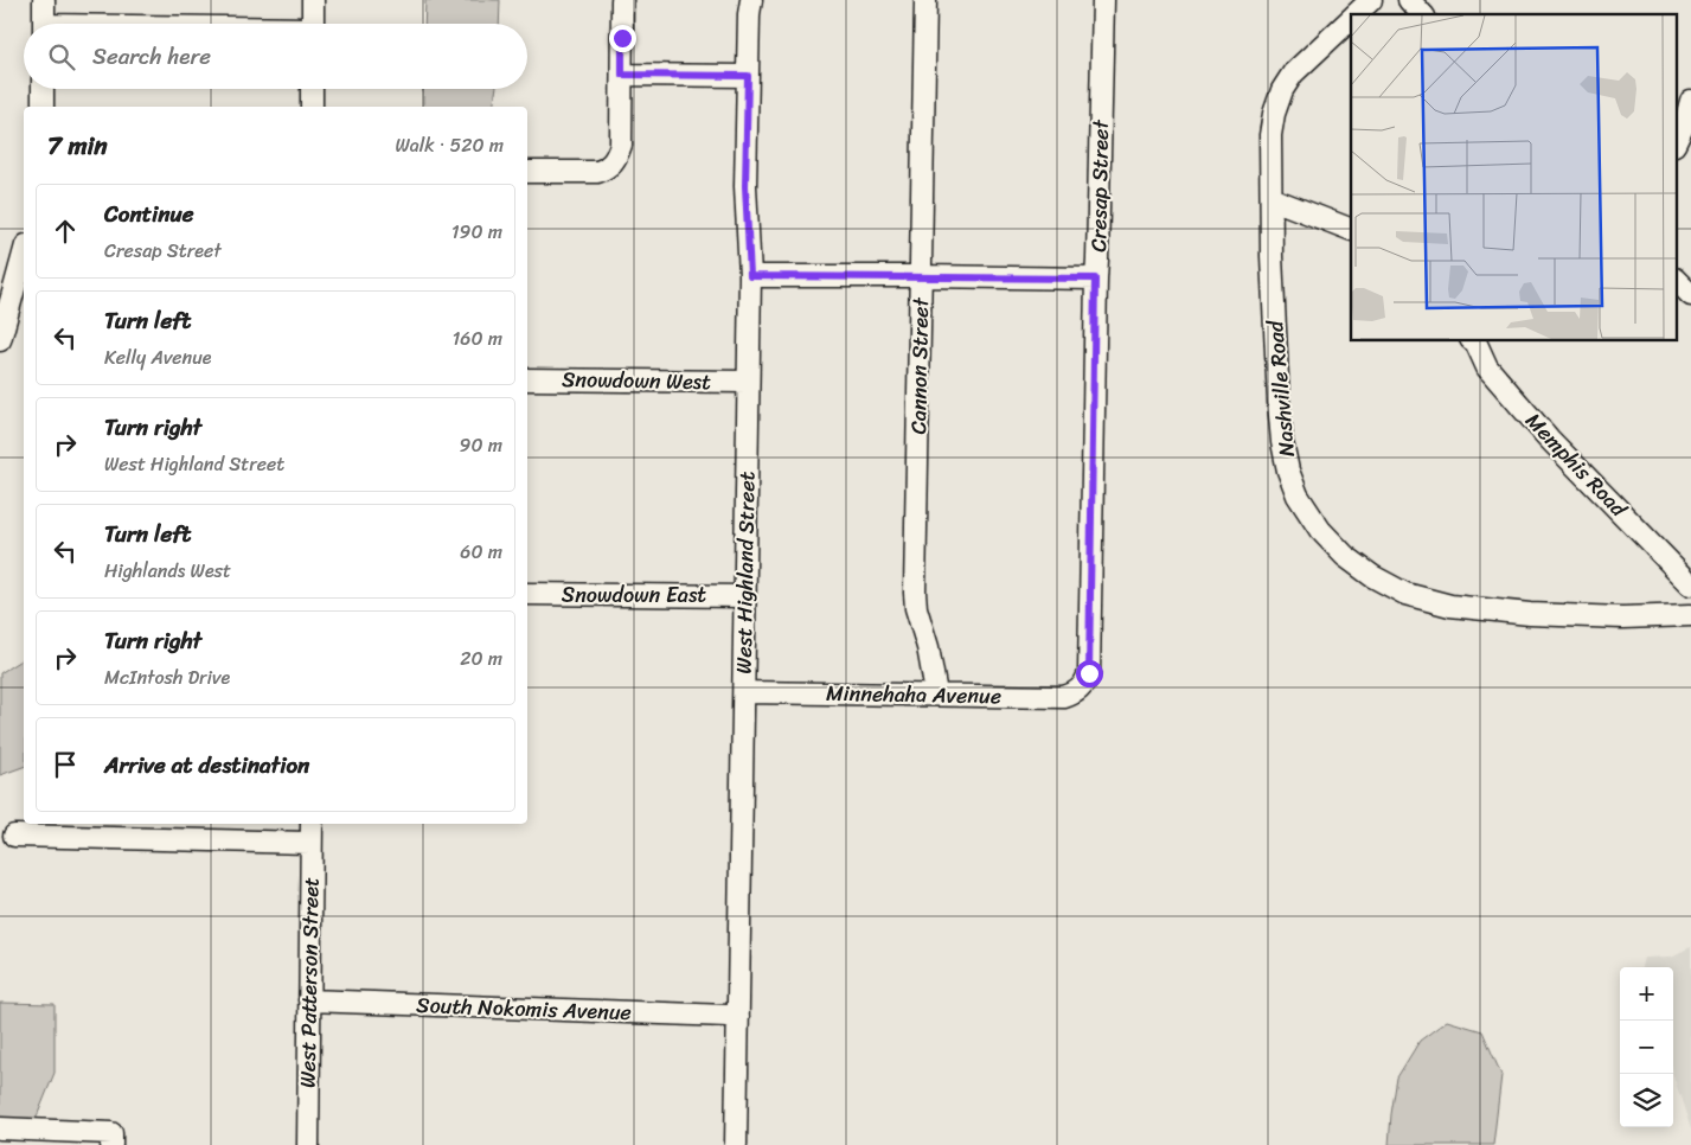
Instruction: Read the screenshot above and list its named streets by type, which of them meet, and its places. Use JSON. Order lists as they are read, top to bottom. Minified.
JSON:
{"streets":{"street":["Cresap Street","Cannon Street","Snowdown West","Nashville Road","Memphis Road","West Highland Street","Snowdown East","Minnehaha Avenue","West Patterson Street","South Nokomis Avenue"]},"crossings":[["Cresap Street","Minnehaha Avenue"],["Cannon Street","Minnehaha Avenue"],["Snowdown West","West Highland Street"],["West Highland Street","Snowdown East"],["West Highland Street","Minnehaha Avenue"],["West Highland Street","South Nokomis Avenue"],["West Patterson Street","South Nokomis Avenue"]],"page":{"search":"Search here","heading":["7 min","Walk · 520 m"],"list":[["Continue","Cresap Street","190 m"],["Turn left","Kelly Avenue","160 m"],["Turn right","West Highland Street","90 m"],["Turn left","Highlands West","60 m"],["Turn right","McIntosh Drive","20 m"],"Arrive at destination"],"map_buttons":["+","−"]}}
